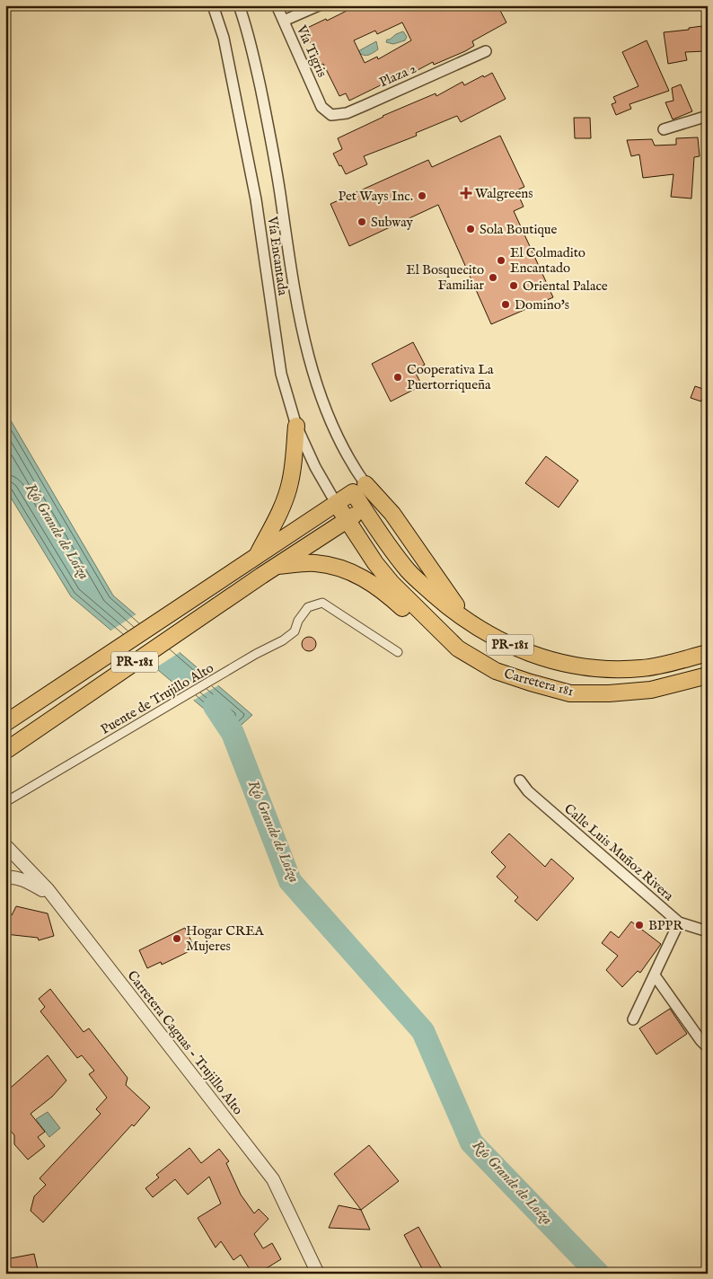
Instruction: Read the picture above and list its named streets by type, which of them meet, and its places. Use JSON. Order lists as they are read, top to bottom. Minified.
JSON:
{"streets":{"main road":["PR-181","Carretera 181"],"street":["Vía Tigris","Plaza 2","Vía Encantada","Puente de Trujillo Alto","Calle Luis Muñoz Rivera","Carretera Caguas - Trujillo Alto"]},"crossings":[["Vía Tigris","Plaza 2"],["Vía Encantada","PR-181"],["Vía Encantada","Carretera 181"],["PR-181","Carretera 181"]],"water":["Río Grande de Loíza"],"places":{"health":["Walgreens"],"other":["Pet Ways Inc.","Subway","Sola Boutique","El Colmadito Encantado","El Bosquecito Familiar","Oriental Palace","Domino's","Cooperativa La Puertorriqueña","BPPR","Hogar CREA Mujeres"]}}
